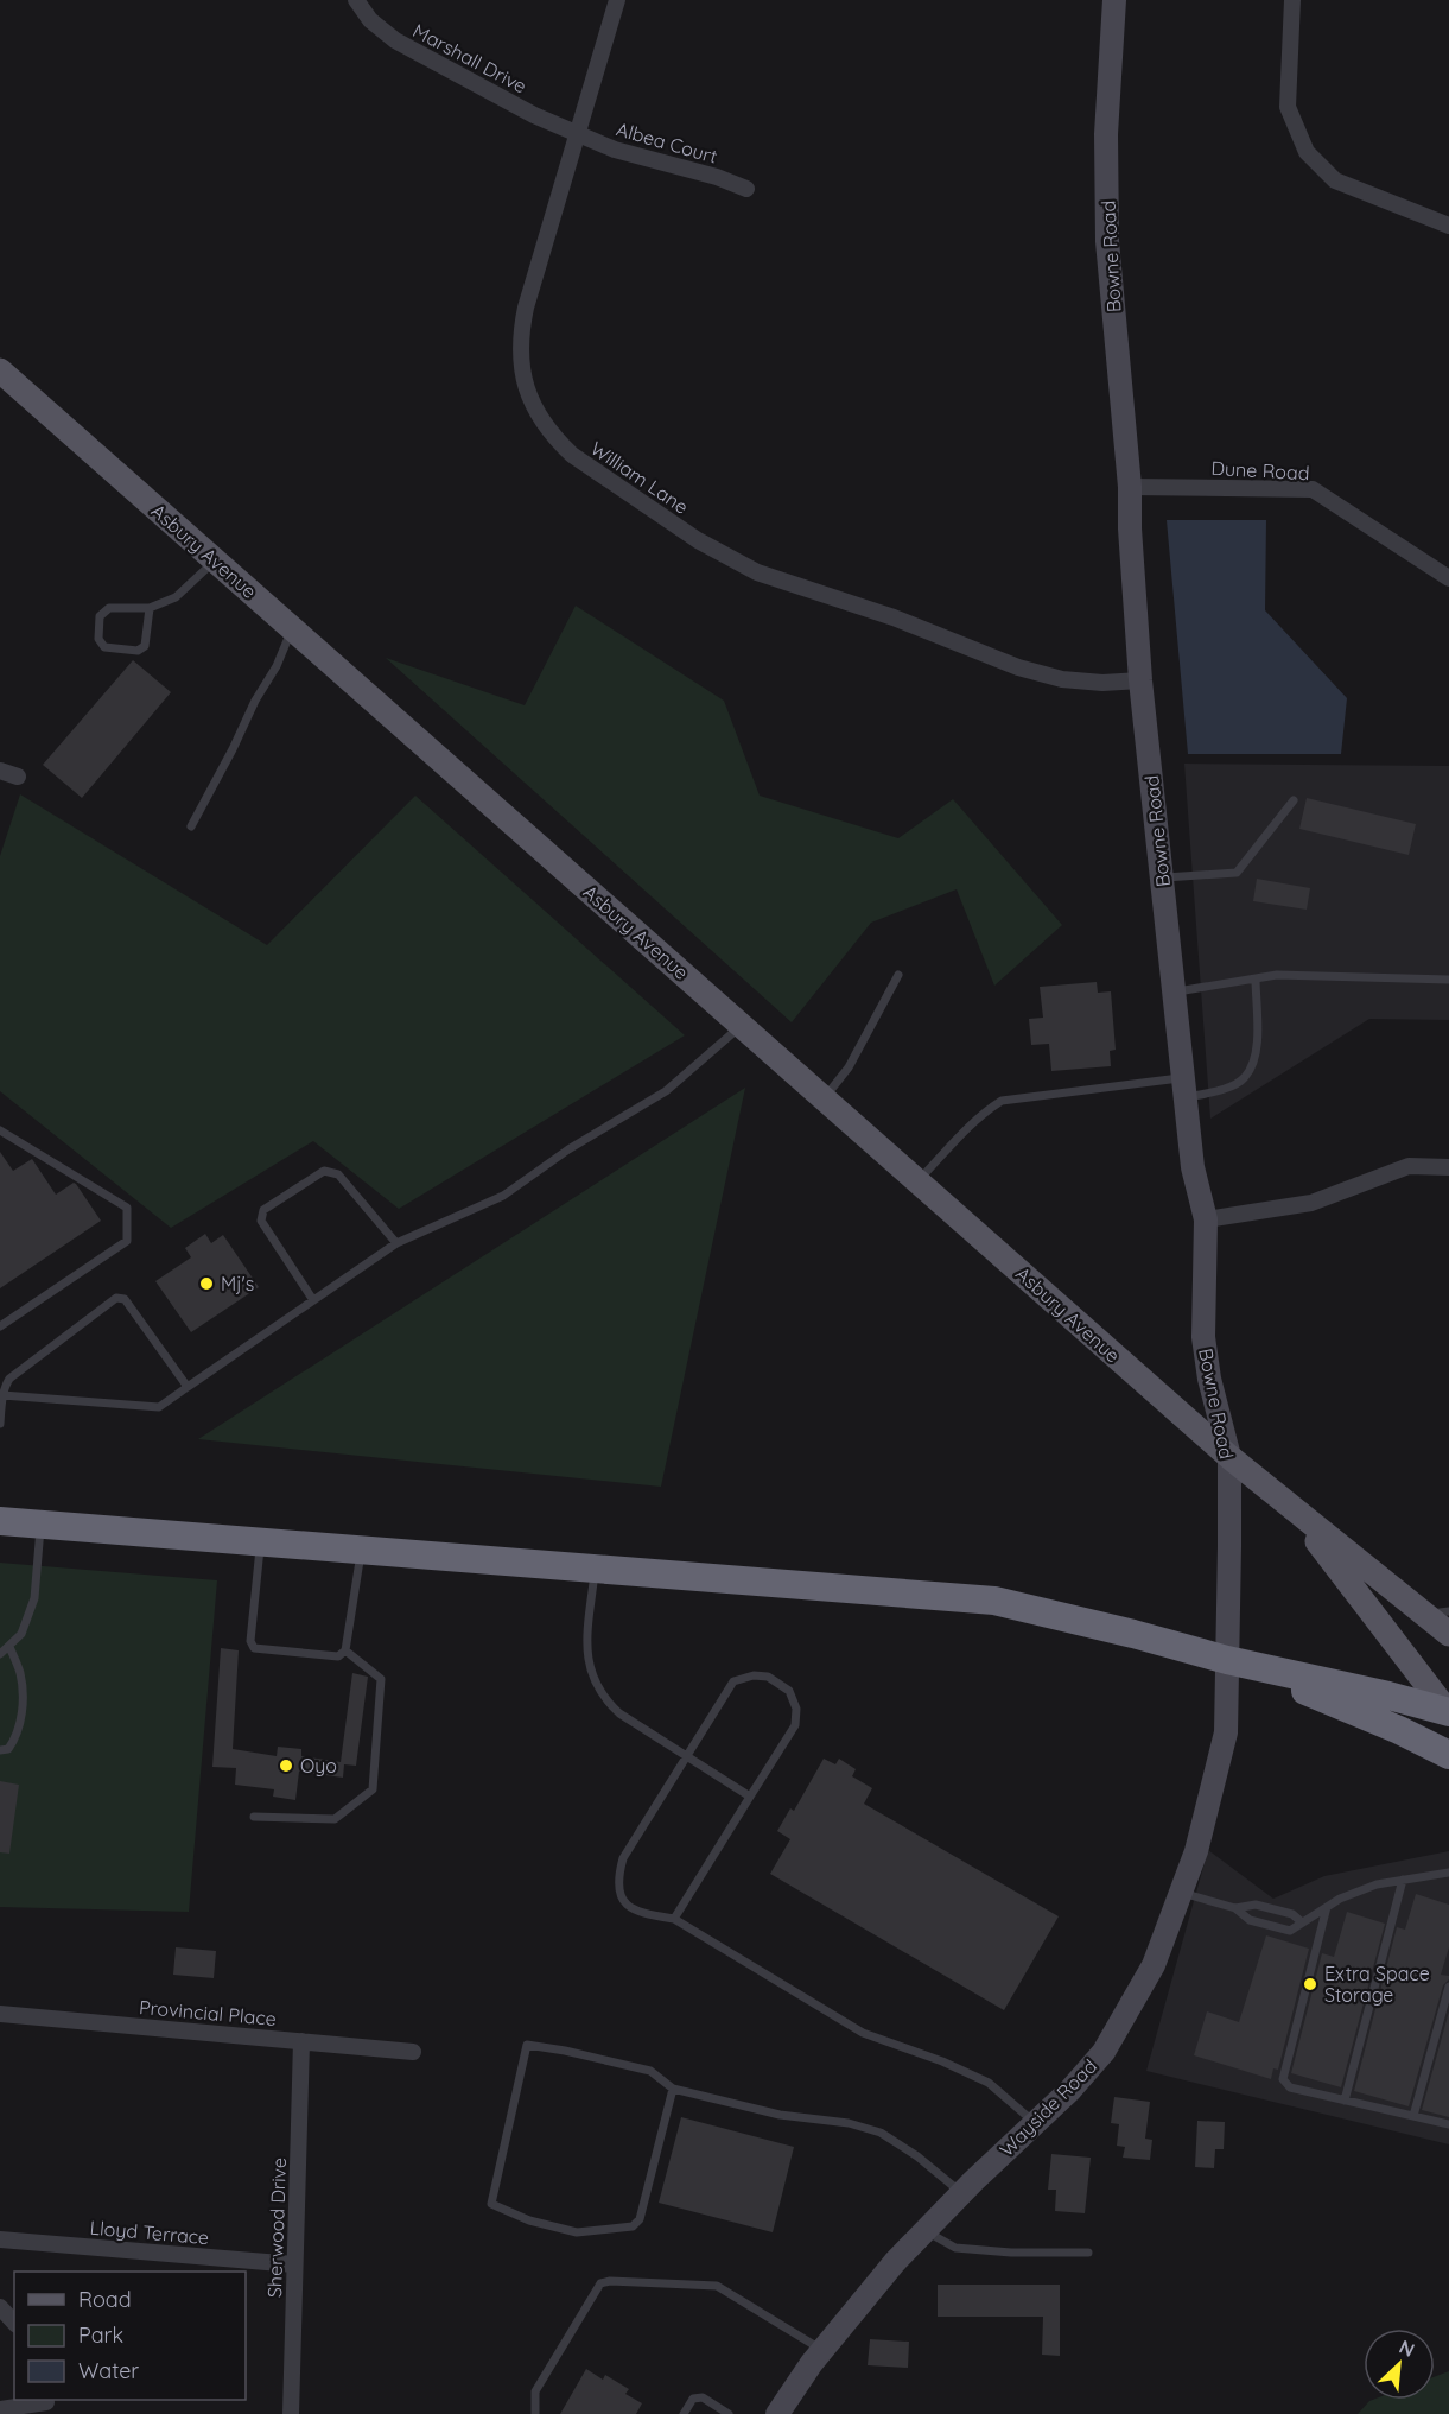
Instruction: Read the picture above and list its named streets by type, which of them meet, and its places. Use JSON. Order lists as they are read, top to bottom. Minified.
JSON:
{"streets":{"highway":["Asbury Avenue"],"street":["Marshall Drive","Albea Court","Bowne Road","Dune Road","William Lane","Provincial Place","Wayside Road","Sherwood Drive","Lloyd Terrace"]},"crossings":[["Marshall Drive","Albea Court"],["Marshall Drive","William Lane"],["Albea Court","William Lane"],["Bowne Road","Dune Road"],["Bowne Road","William Lane"],["Bowne Road","Asbury Avenue"],["Bowne Road","Wayside Road"],["Asbury Avenue","Wayside Road"],["Provincial Place","Sherwood Drive"],["Sherwood Drive","Lloyd Terrace"]],"places":["Mj's","Oyo","Extra Space Storage"],"legend":["Road","Park","Water"],"north":"top right"}
